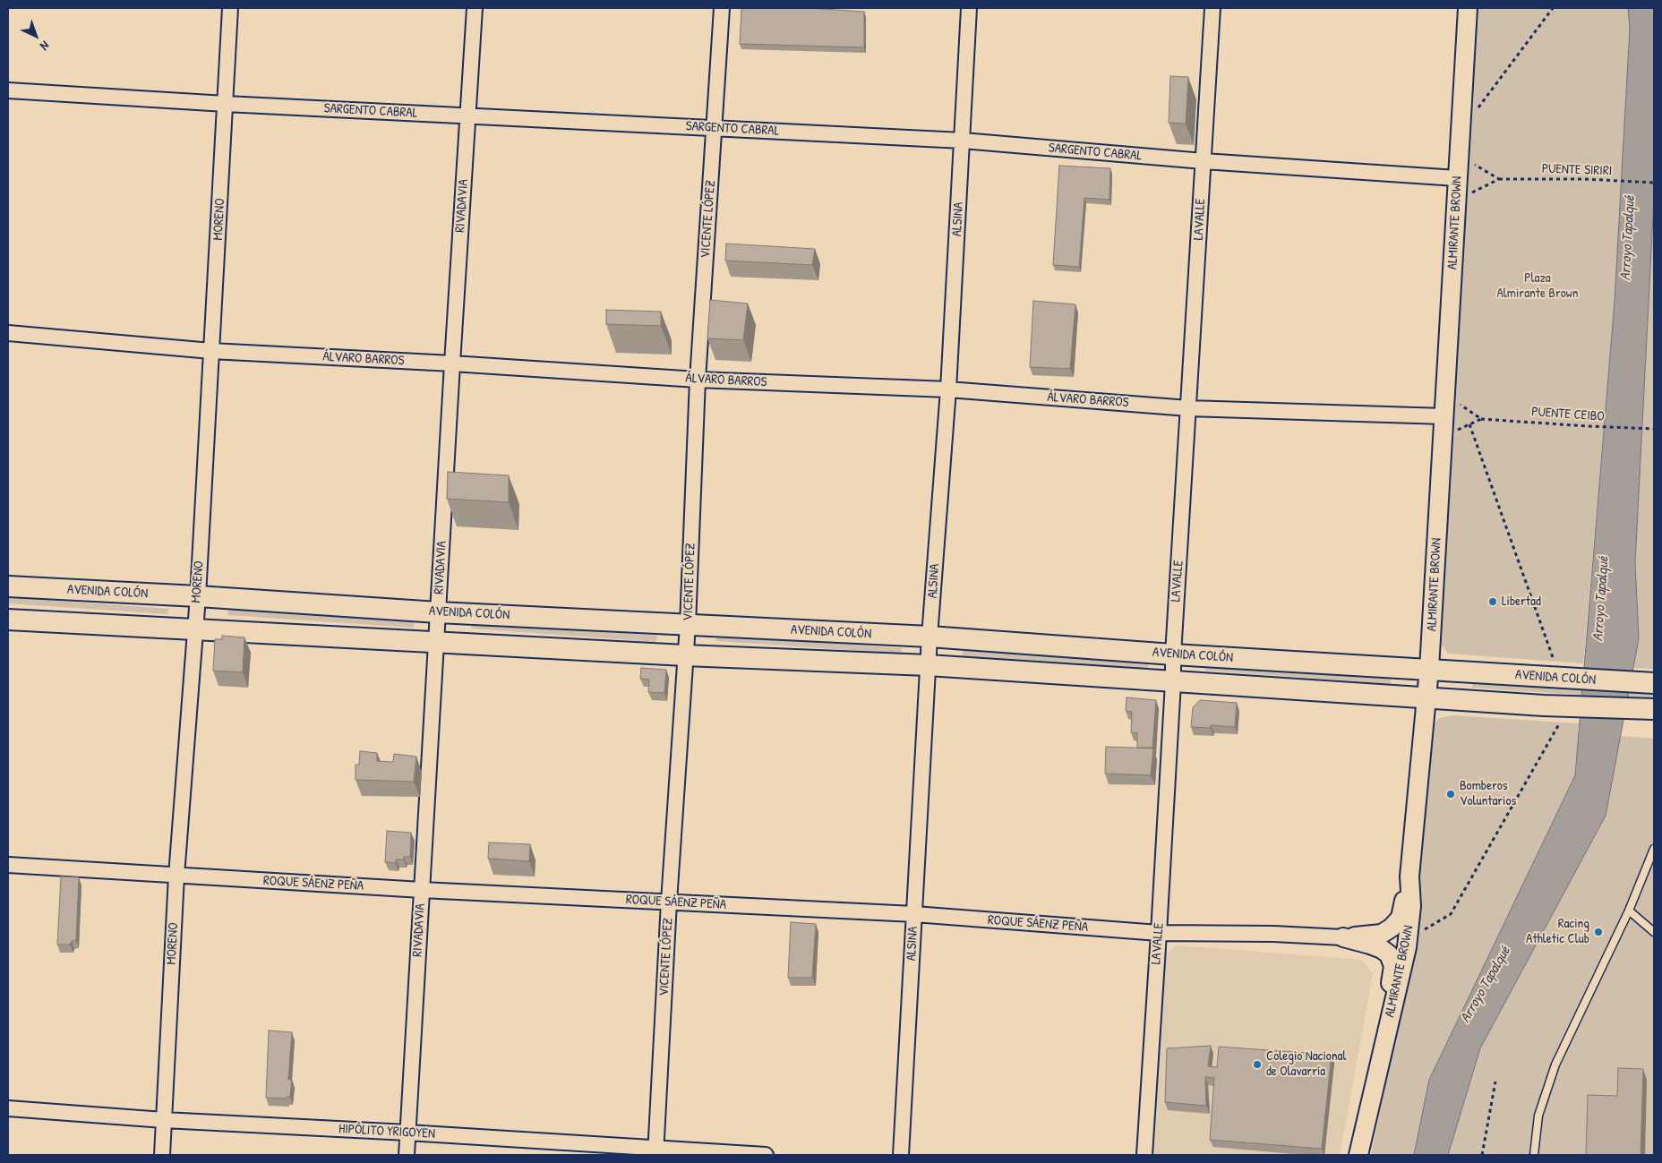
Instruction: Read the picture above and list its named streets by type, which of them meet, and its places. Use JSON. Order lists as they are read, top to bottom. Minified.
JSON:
{"streets":{"main road":["AVENIDA COLÓN"],"street":["SARGENTO CABRAL","RIVADAVIA","MORENO","VICENTE LÓPEZ","ALSINA","LAVALLE","ALMIRANTE BROWN","ÁLVARO BARROS","ROQUE SÁENZ PEÑA","HIPÓLITO YRIGOYEN"],"path":["PUENTE SIRIRI","PUENTE CEIBO"]},"crossings":[["SARGENTO CABRAL","RIVADAVIA"],["SARGENTO CABRAL","MORENO"],["SARGENTO CABRAL","VICENTE LÓPEZ"],["SARGENTO CABRAL","ALSINA"],["SARGENTO CABRAL","LAVALLE"],["SARGENTO CABRAL","ALMIRANTE BROWN"],["RIVADAVIA","ÁLVARO BARROS"],["RIVADAVIA","AVENIDA COLÓN"],["RIVADAVIA","ROQUE SÁENZ PEÑA"],["RIVADAVIA","HIPÓLITO YRIGOYEN"],["MORENO","ÁLVARO BARROS"],["MORENO","AVENIDA COLÓN"],["MORENO","ROQUE SÁENZ PEÑA"],["MORENO","HIPÓLITO YRIGOYEN"],["VICENTE LÓPEZ","ÁLVARO BARROS"],["VICENTE LÓPEZ","AVENIDA COLÓN"],["VICENTE LÓPEZ","ROQUE SÁENZ PEÑA"],["VICENTE LÓPEZ","HIPÓLITO YRIGOYEN"],["ALSINA","ÁLVARO BARROS"],["ALSINA","AVENIDA COLÓN"],["ALSINA","ROQUE SÁENZ PEÑA"],["LAVALLE","ÁLVARO BARROS"],["LAVALLE","AVENIDA COLÓN"],["LAVALLE","ROQUE SÁENZ PEÑA"],["ALMIRANTE BROWN","ÁLVARO BARROS"],["ALMIRANTE BROWN","AVENIDA COLÓN"]],"water":["Arroyo Tapalqué"],"parks":["Plaza Almirante Brown"],"places":["Libertad","Bomberos Voluntarios","Racing Athletic Club","Colegio Nacional de Olavarría"],"north":"bottom right"}
